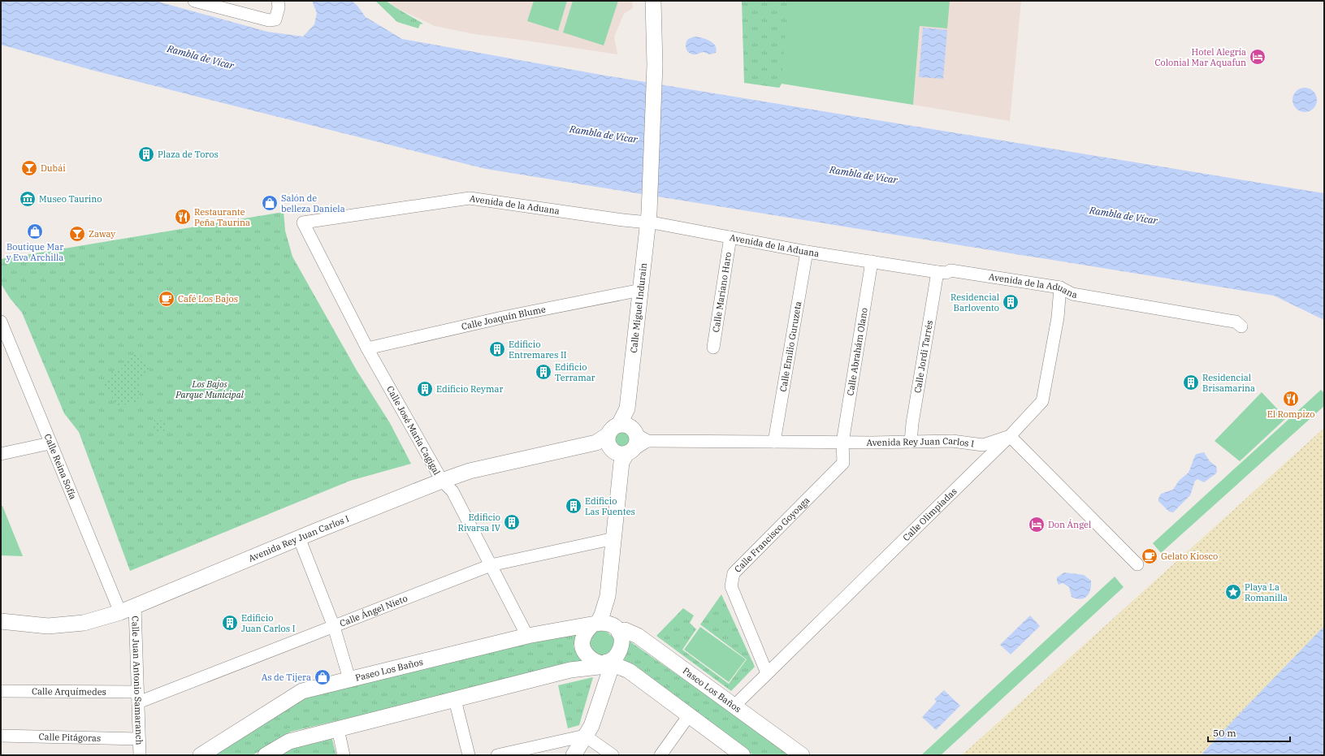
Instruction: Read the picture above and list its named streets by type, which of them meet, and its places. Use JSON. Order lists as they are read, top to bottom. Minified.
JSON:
{"streets":{"street":["Avenida de la Aduana","Calle Mariano Haro","Calle Miguel Indurain","Calle Joaquín Blume","Calle Emilio Guruzeta","Calle Abrahám Olano","Calle Jordi Tarrés","Calle José María Cagigal","Avenida Rey Juan Carlos I","Calle Reina Sofía","Calle Olimpiadas","Calle Francisco Goyoaga","Calle Ángel Nieto","Paseo Los Baños","Calle Juan Antonio Samaranch","Calle Arquímedes","Calle Pitágoras"]},"crossings":[["Avenida de la Aduana","Calle Mariano Haro"],["Avenida de la Aduana","Calle Miguel Indurain"],["Avenida de la Aduana","Calle Emilio Guruzeta"],["Avenida de la Aduana","Calle Abrahám Olano"],["Avenida de la Aduana","Calle Jordi Tarrés"],["Avenida de la Aduana","Calle José María Cagigal"],["Avenida de la Aduana","Calle Olimpiadas"],["Calle Miguel Indurain","Calle Joaquín Blume"],["Calle Miguel Indurain","Avenida Rey Juan Carlos I"],["Calle Miguel Indurain","Calle Ángel Nieto"],["Calle Miguel Indurain","Paseo Los Baños"],["Calle Joaquín Blume","Calle José María Cagigal"],["Calle Emilio Guruzeta","Avenida Rey Juan Carlos I"],["Calle Abrahám Olano","Avenida Rey Juan Carlos I"],["Calle Abrahám Olano","Calle Francisco Goyoaga"],["Calle Jordi Tarrés","Avenida Rey Juan Carlos I"],["Calle José María Cagigal","Avenida Rey Juan Carlos I"],["Calle José María Cagigal","Calle Ángel Nieto"],["Calle José María Cagigal","Paseo Los Baños"],["Avenida Rey Juan Carlos I","Calle Reina Sofía"],["Avenida Rey Juan Carlos I","Calle Olimpiadas"],["Avenida Rey Juan Carlos I","Calle Francisco Goyoaga"],["Avenida Rey Juan Carlos I","Calle Juan Antonio Samaranch"],["Calle Olimpiadas","Calle Francisco Goyoaga"],["Calle Olimpiadas","Paseo Los Baños"],["Calle Ángel Nieto","Calle Juan Antonio Samaranch"],["Calle Ángel Nieto","Calle Arquímedes"],["Calle Juan Antonio Samaranch","Calle Arquímedes"],["Calle Juan Antonio Samaranch","Calle Pitágoras"]],"water":["Rambla de Vícar"],"parks":["Los Bajos Parque Municipal"],"places":{"hotel":["Hotel Alegría Colonial Mar Aquafun","Don Ángel"],"building":["Plaza de Toros","Residencial Barlovento","Edificio Entremares II","Edificio Terramar","Residencial Brisamarina","Edificio Reymar","Edificio Las Fuentes","Edificio Rivarsa IV","Edificio Juan Carlos I"],"bar":["Dubái","Zaway"],"museum":["Museo Taurino"],"shop":["Salón de belleza Daniela","Boutique Mar y Eva Archilla","As de Tijera"],"restaurant":["Restaurante Peña Taurina","El Rompizo"],"cafe":["Café Los Bajos","Gelato Kiosco"],"place":["Playa La Romanilla"]},"scale_bar":"50 m"}
